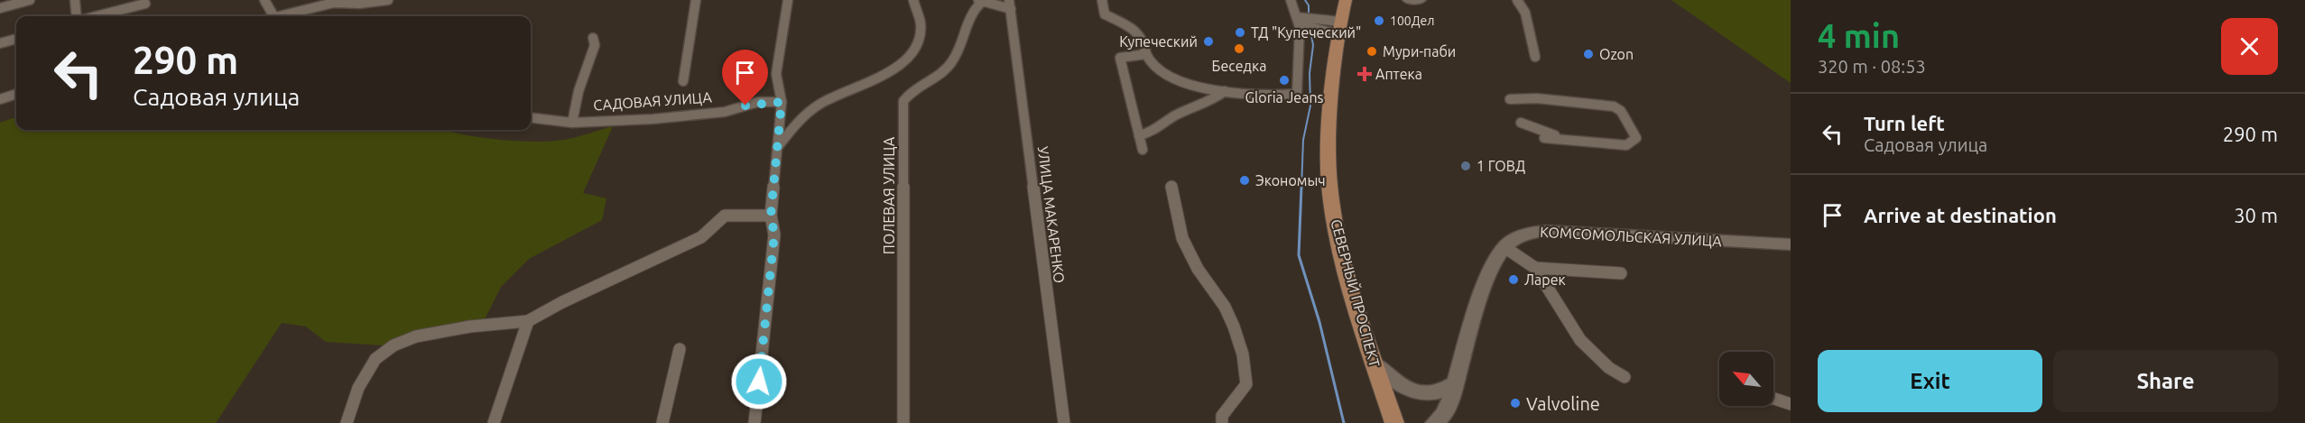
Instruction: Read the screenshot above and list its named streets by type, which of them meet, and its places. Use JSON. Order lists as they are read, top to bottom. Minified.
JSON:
{"streets":{"main road":["КОМСОМОЛЬСКАЯ УЛИЦА","СЕВЕРНЫЙ ПРОСПЕКТ"],"street":["САДОВАЯ УЛИЦА","ПОЛЕВАЯ УЛИЦА","УЛИЦА МАКАРЕНКО"]},"places":{"other":["100Дел","ТД \"Купеческий\"","Купеческий","Беседка","Мури-паби","Ozon","Gloria Jeans","1 ГОВД","Экономыч","Ларек","Valvoline"],"health":["Аптека"]},"north":"top left","page":{"heading":["4 min","320 m · 08:53"],"turn":["290 m","Садовая улица"],"list":[{"name":"Turn left","note":"Садовая улица","value":"290 m"},{"name":"Arrive at destination","value":"30 m"}],"buttons":["Exit","Share"]}}
